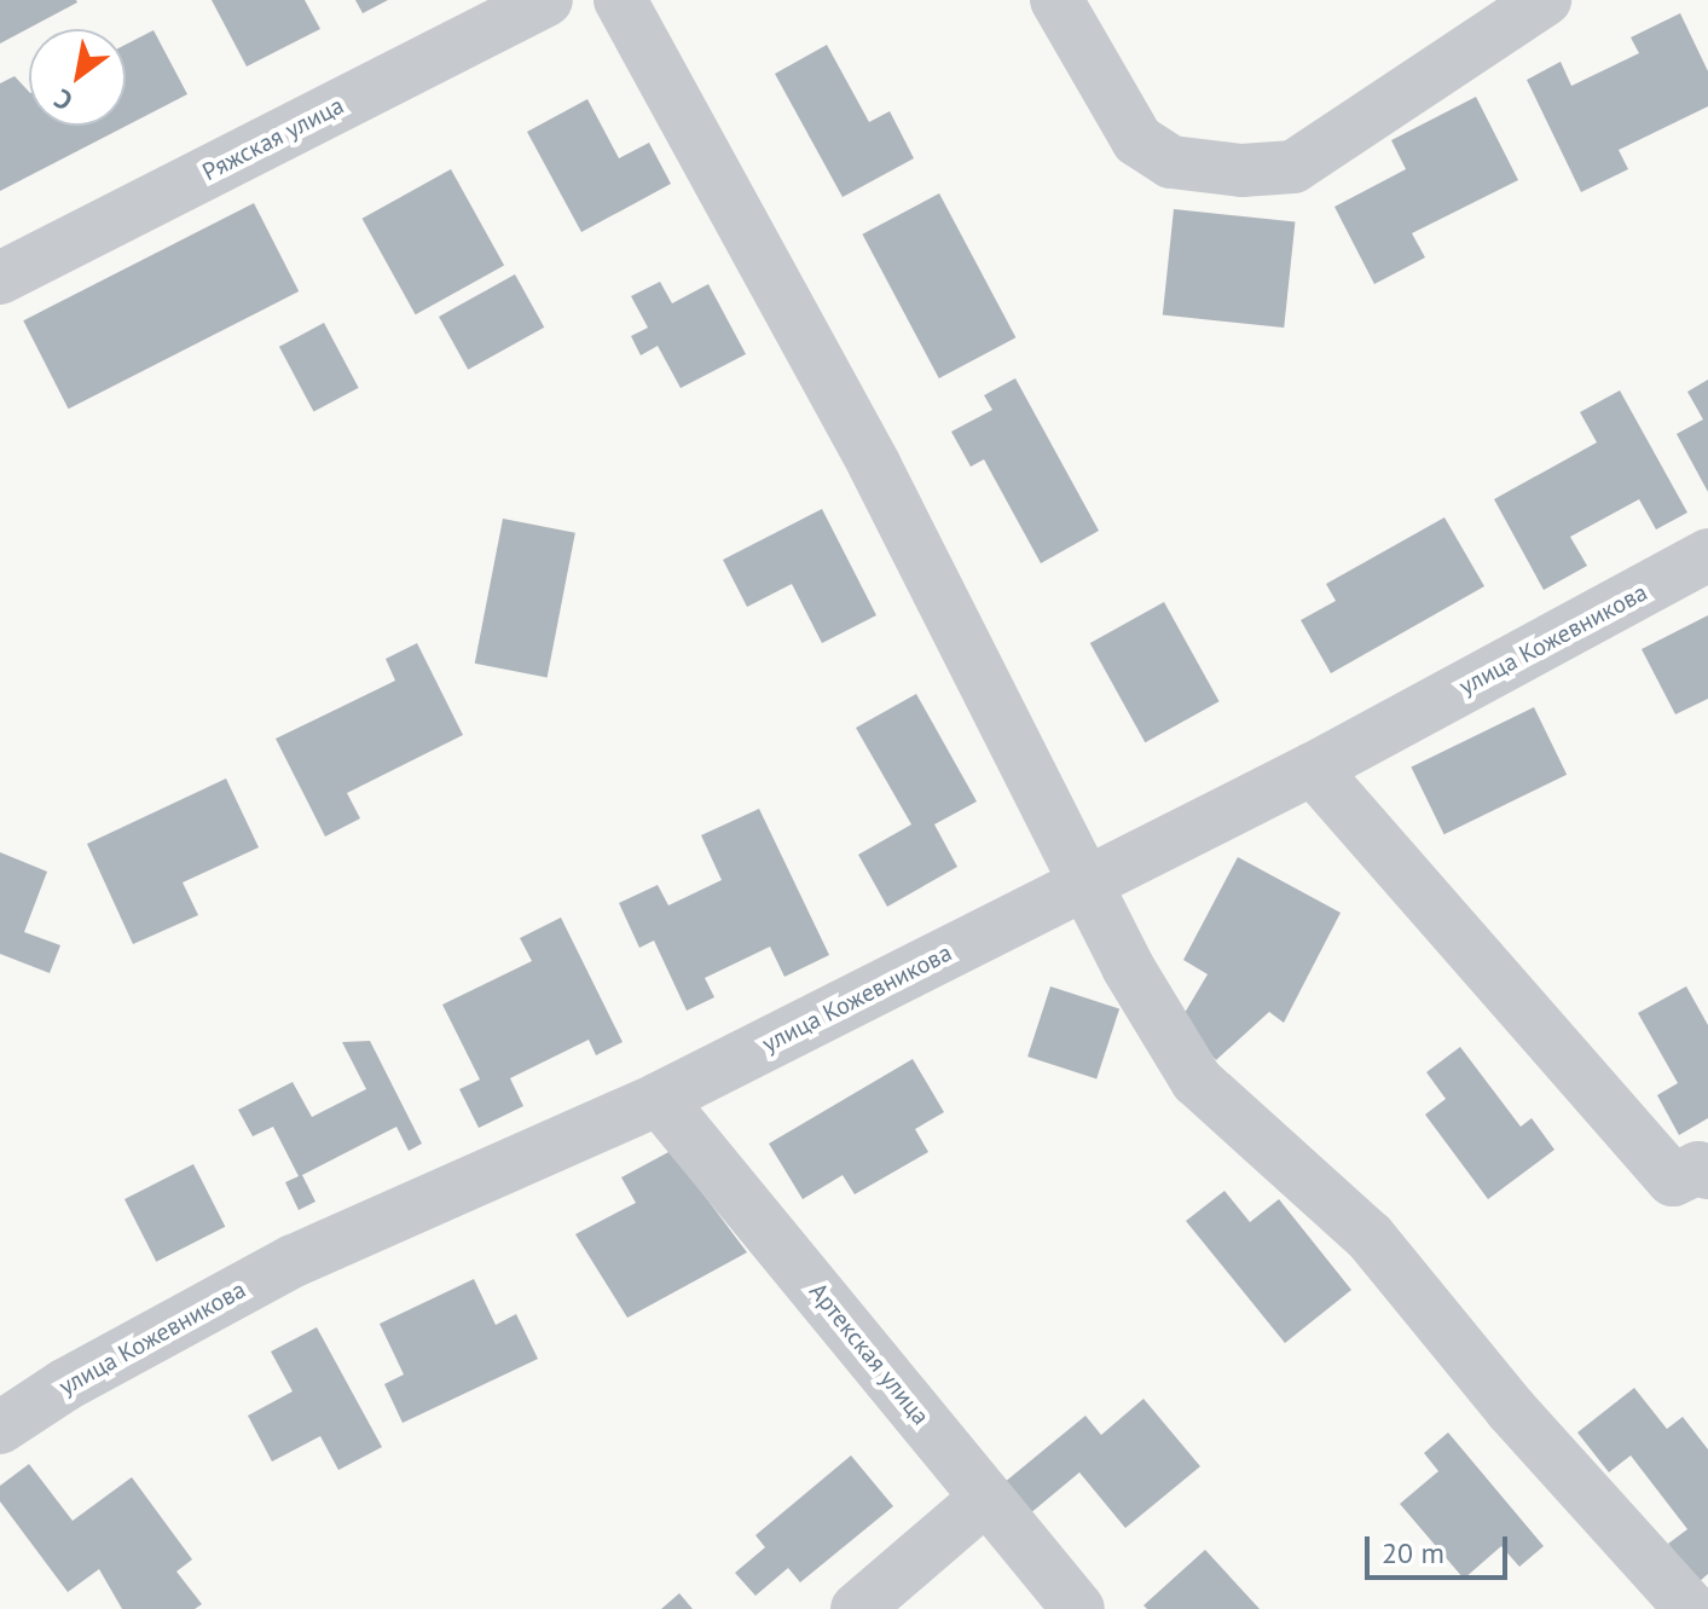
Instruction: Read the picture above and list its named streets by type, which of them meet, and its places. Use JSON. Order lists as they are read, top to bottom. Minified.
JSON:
{"streets":{"street":["Ряжская улица","улица Кожевникова","Артекская улица"]},"crossings":[["улица Кожевникова","Артекская улица"]],"scale_bar":"20 m","north":"bottom left"}
